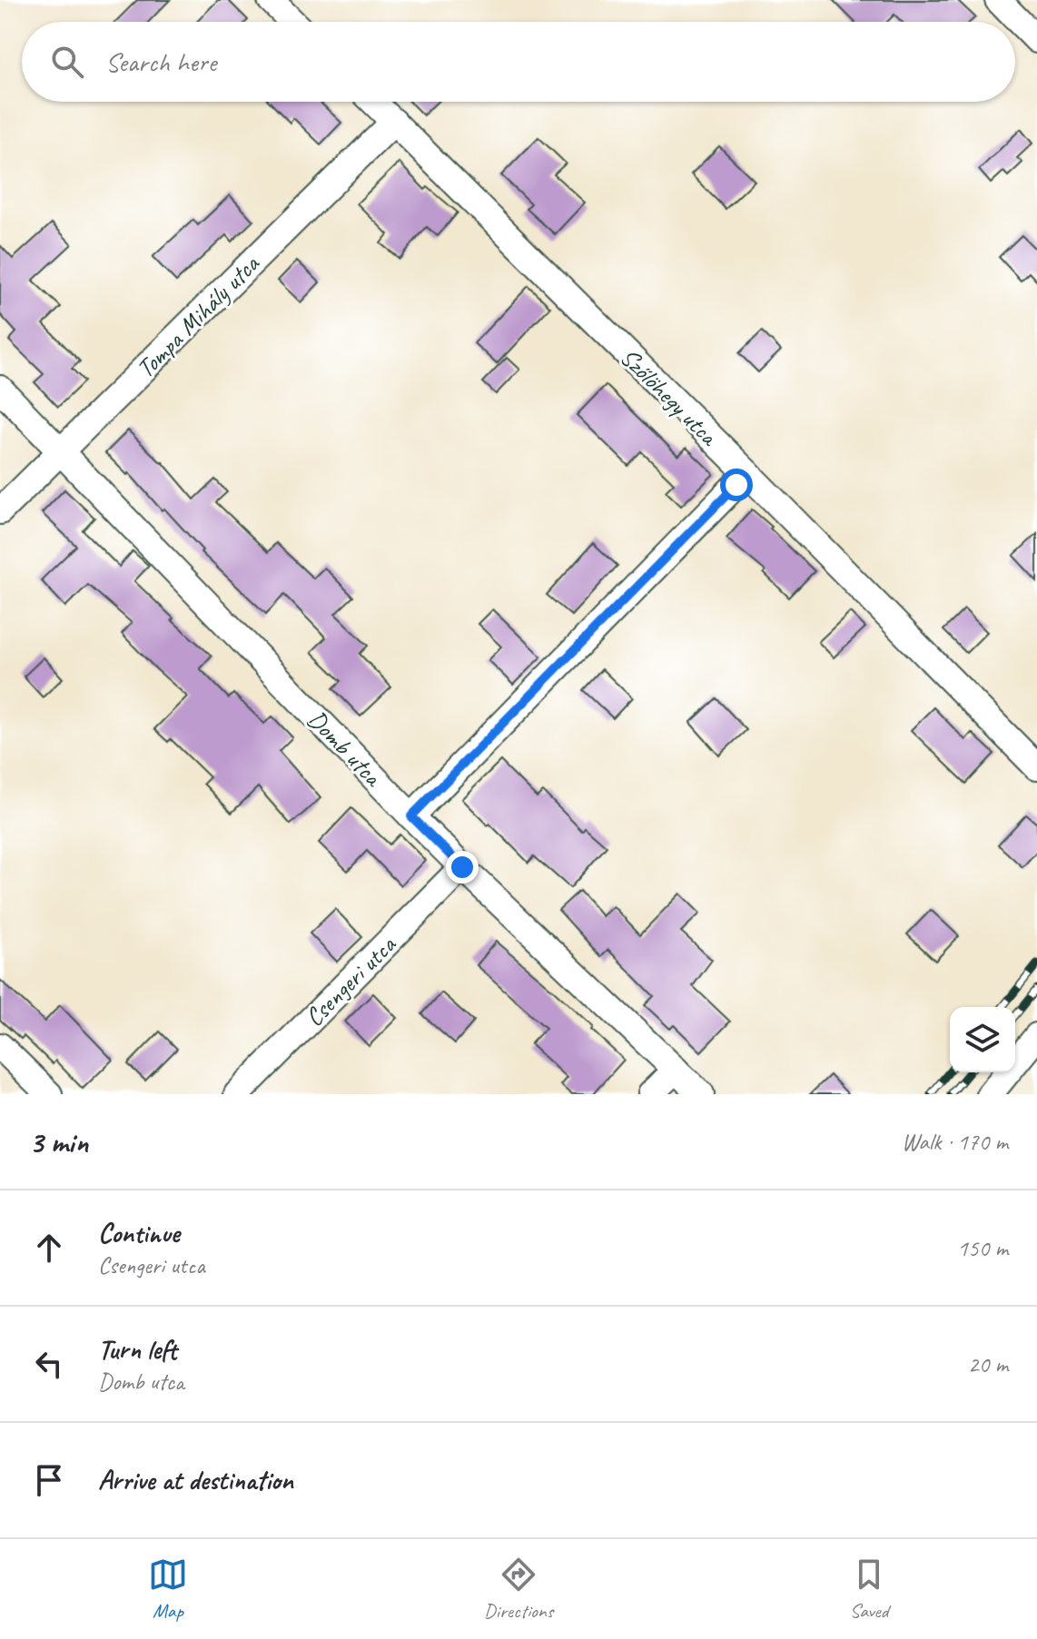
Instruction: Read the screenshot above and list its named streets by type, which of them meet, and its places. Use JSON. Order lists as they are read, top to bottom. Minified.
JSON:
{"streets":{"street":["Tompa Mihály utca","Szőlöhegy utca","Domb utca","Csengeri utca"]},"crossings":[["Tompa Mihály utca","Szőlöhegy utca"],["Tompa Mihály utca","Domb utca"],["Domb utca","Csengeri utca"]],"page":{"search":"Search here","heading":["3 min","Walk · 170 m"],"list":[["Continue","Csengeri utca","150 m"],["Turn left","Domb utca","20 m"],"Arrive at destination"],"nav":["Map","Directions","Saved"]}}
